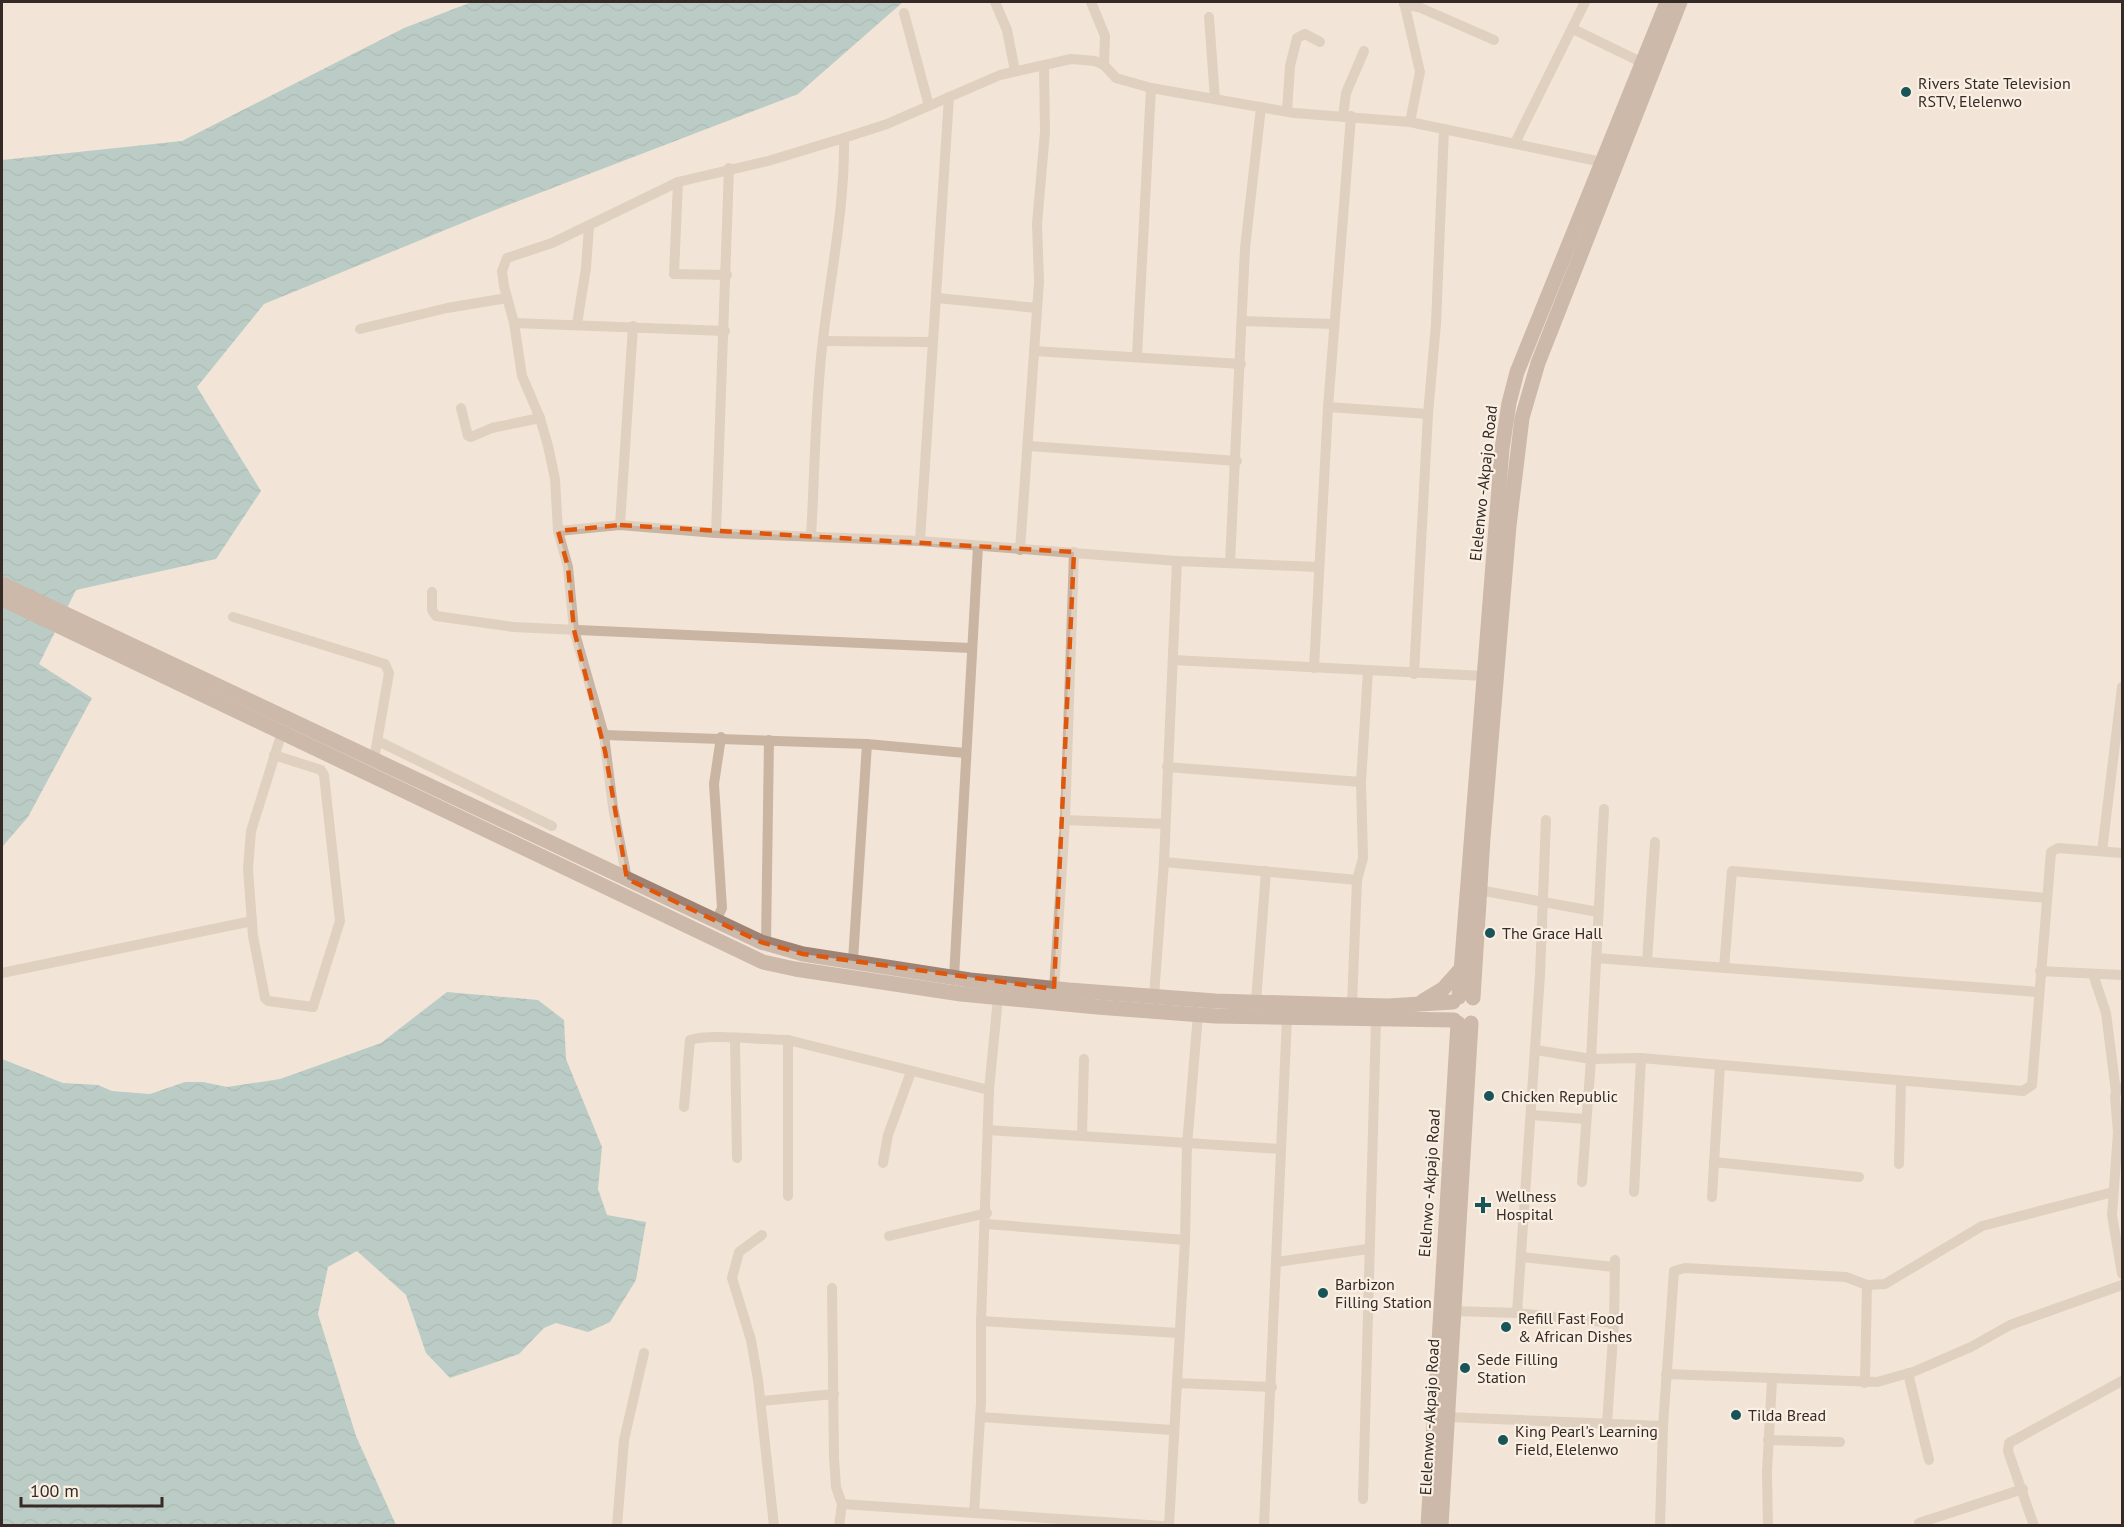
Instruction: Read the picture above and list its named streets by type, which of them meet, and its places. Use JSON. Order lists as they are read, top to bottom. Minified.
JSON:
{"streets":{"main road":["Elelenwo -Akpajo Road","Elelnwo -Akpajo Road"]},"crossings":[["Elelenwo -Akpajo Road","Elelnwo -Akpajo Road"]],"places":{"other":["Rivers State Television RSTV, Elelenwo","The Grace Hall","Chicken Republic","Barbizon Filling Station","Refill Fast Food & African Dishes","Sede Filling Station","Tilda Bread","King Pearl's Learning Field, Elelenwo"],"health":["Wellness Hospital"]},"scale_bar":"100 m"}
